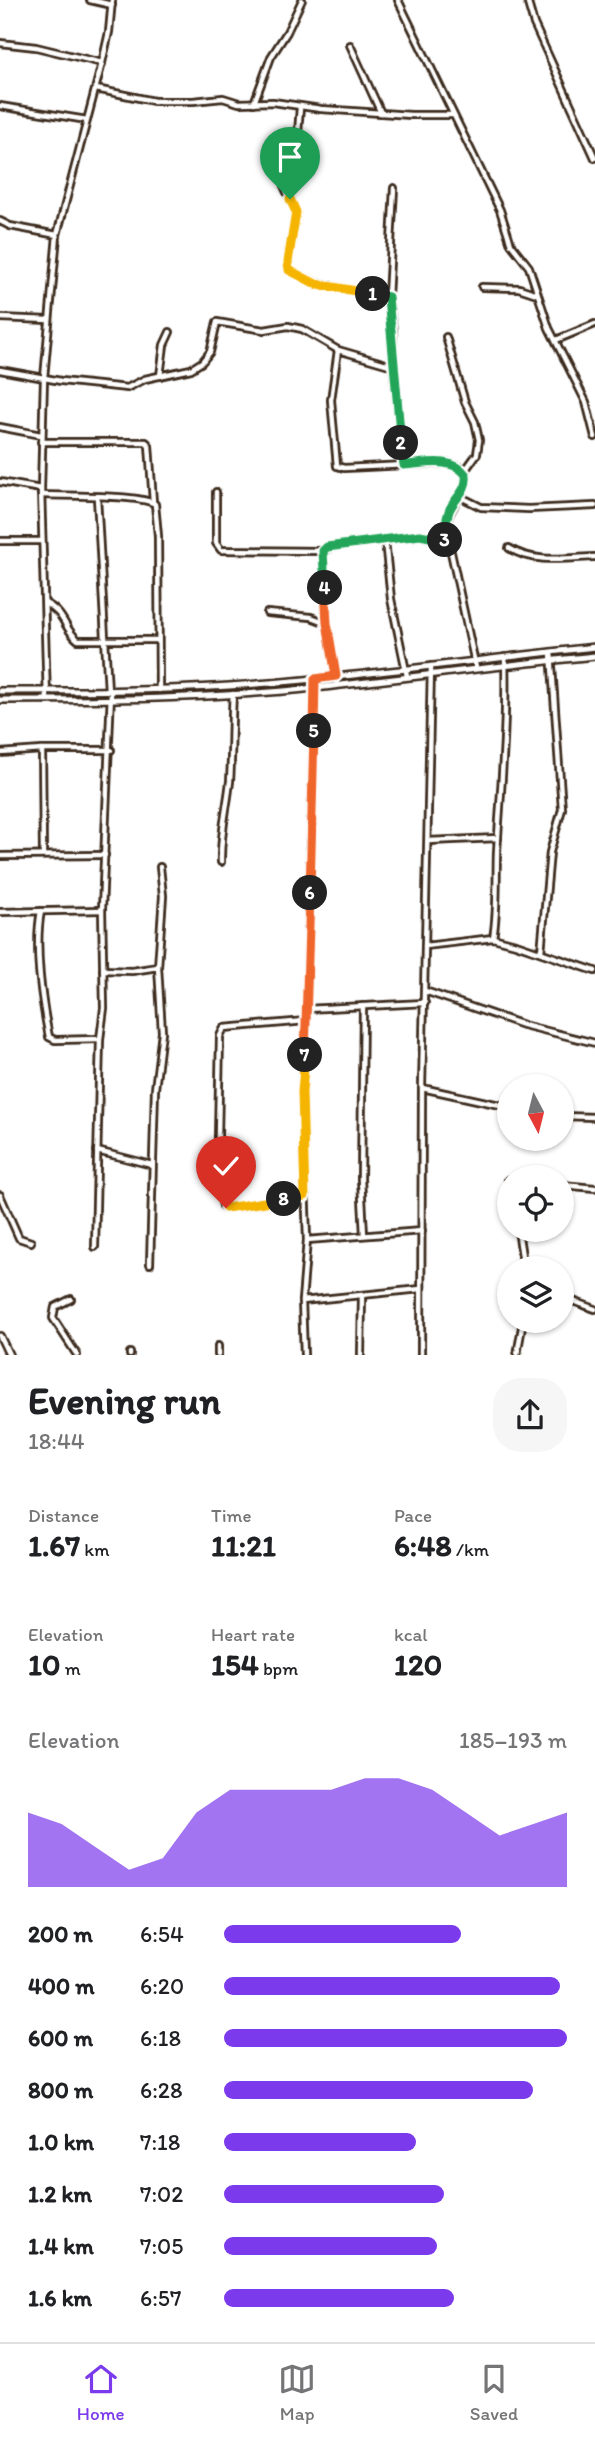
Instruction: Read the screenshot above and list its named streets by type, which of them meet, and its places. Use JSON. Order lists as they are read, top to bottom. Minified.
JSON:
{"north":"bottom","page":{"pins":["1","2","3","4","5","6","7","8"],"heading":["Evening run","18:44"],"stats":[["Distance","1.67 km"],["Time","11:21"],["Pace","6:48 /km"],["Elevation","10 m"],["Heart rate","154 bpm"],["kcal","120"]],"chart":["Elevation","185–193 m"],"list":[{"name":"200 m","note":"6:54"},{"name":"400 m","note":"6:20"},{"name":"600 m","note":"6:18"},{"name":"800 m","note":"6:28"},{"name":"1.0 km","note":"7:18"},{"name":"1.2 km","note":"7:02"},{"name":"1.4 km","note":"7:05"},{"name":"1.6 km","note":"6:57"}],"tabs":["Home","Map","Saved"]}}
